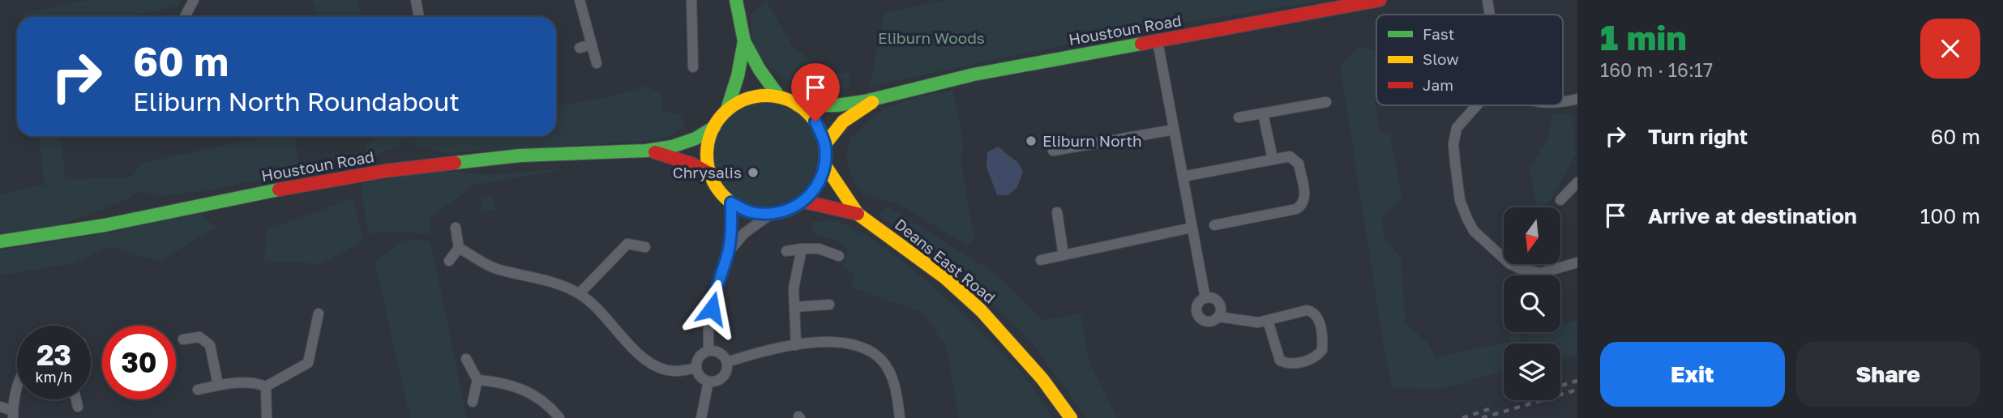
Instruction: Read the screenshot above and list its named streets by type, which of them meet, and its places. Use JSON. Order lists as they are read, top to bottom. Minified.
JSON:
{"streets":{"street":["Houstoun Road","Deans East Road"]},"crossings":[["Houstoun Road","Deans East Road"]],"parks":["Eliburn Woods"],"places":["Eliburn North","Chrysalis"],"legend":["Fast","Slow","Jam"],"north":"bottom","page":{"heading":["1 min","160 m · 16:17"],"turn":["60 m","Eliburn North Roundabout"],"list":[{"name":"Turn right","value":"60 m"},{"name":"Arrive at destination","value":"100 m"}],"speed":"23 km/h","limit":"30","buttons":["Exit","Share"]}}
